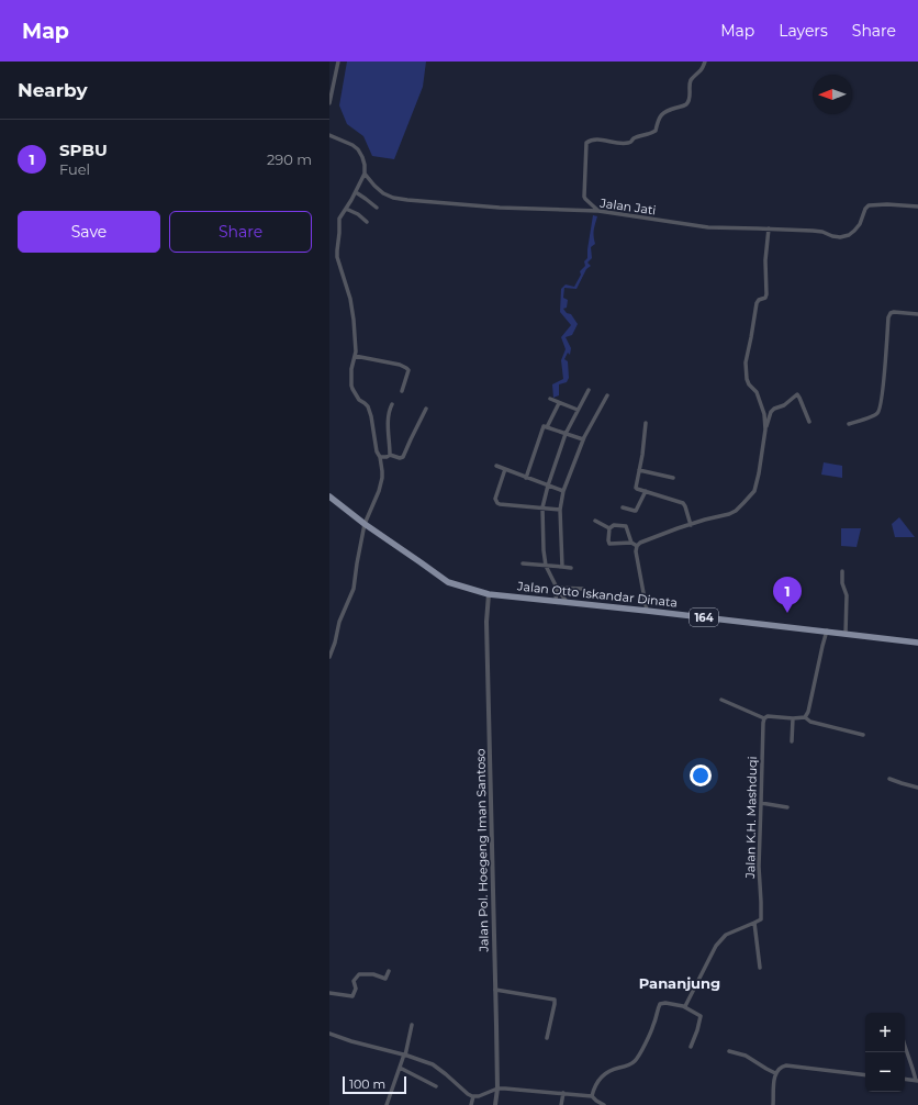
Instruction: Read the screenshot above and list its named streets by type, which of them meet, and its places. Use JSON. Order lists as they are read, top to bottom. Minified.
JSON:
{"streets":{"main road":["Jalan Otto Iskandar Dinata","164"],"street":["Jalan Jati","Jalan K.H. Mashduqi","Jalan Pol. Hoegeng Iman Santoso"]},"crossings":[["Jalan Otto Iskandar Dinata","Jalan Pol. Hoegeng Iman Santoso"]],"districts":["Pananjung"],"scale_bar":"100 m","north":"left","page":{"header":"Map","nav":["Map","Layers","Share"],"heading":"Nearby","list":[{"mark":"1","name":"SPBU","note":"Fuel","value":"290 m"}],"buttons":["Save","Share"],"pins":"1","map_buttons":["+","−"],"scale":"100 m"}}
